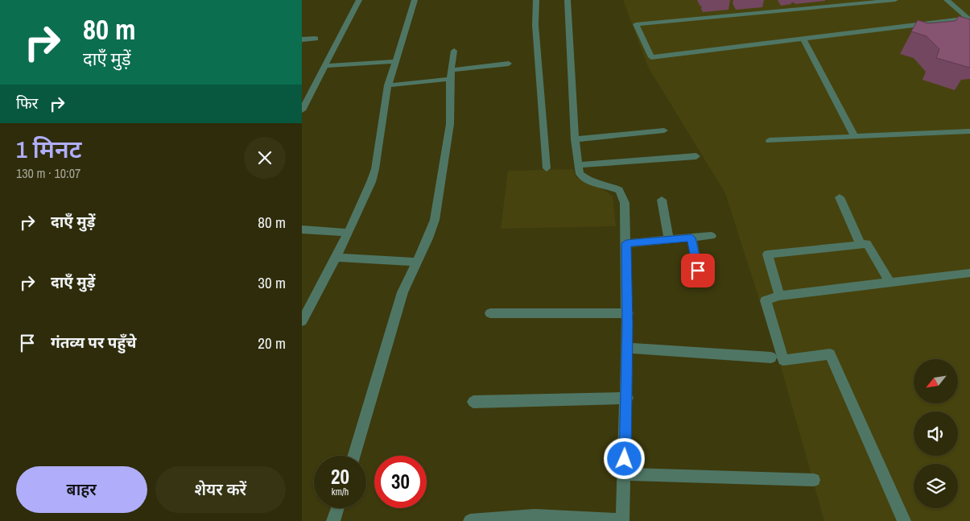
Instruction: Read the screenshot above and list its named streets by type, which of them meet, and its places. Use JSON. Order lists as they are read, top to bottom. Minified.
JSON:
{"north":"bottom left","page":{"turn":["80 m","दाएँ मुड़ें"],"then":"फिर","heading":["1 मिनट","130 m · 10:07"],"list":[{"name":"दाएँ मुड़ें","value":"80 m"},{"name":"दाएँ मुड़ें","value":"30 m"},{"name":"गंतव्य पर पहुँचे","value":"20 m"}],"speed":"20 km/h","limit":"30","buttons":["बाहर","शेयर करें"]}}
